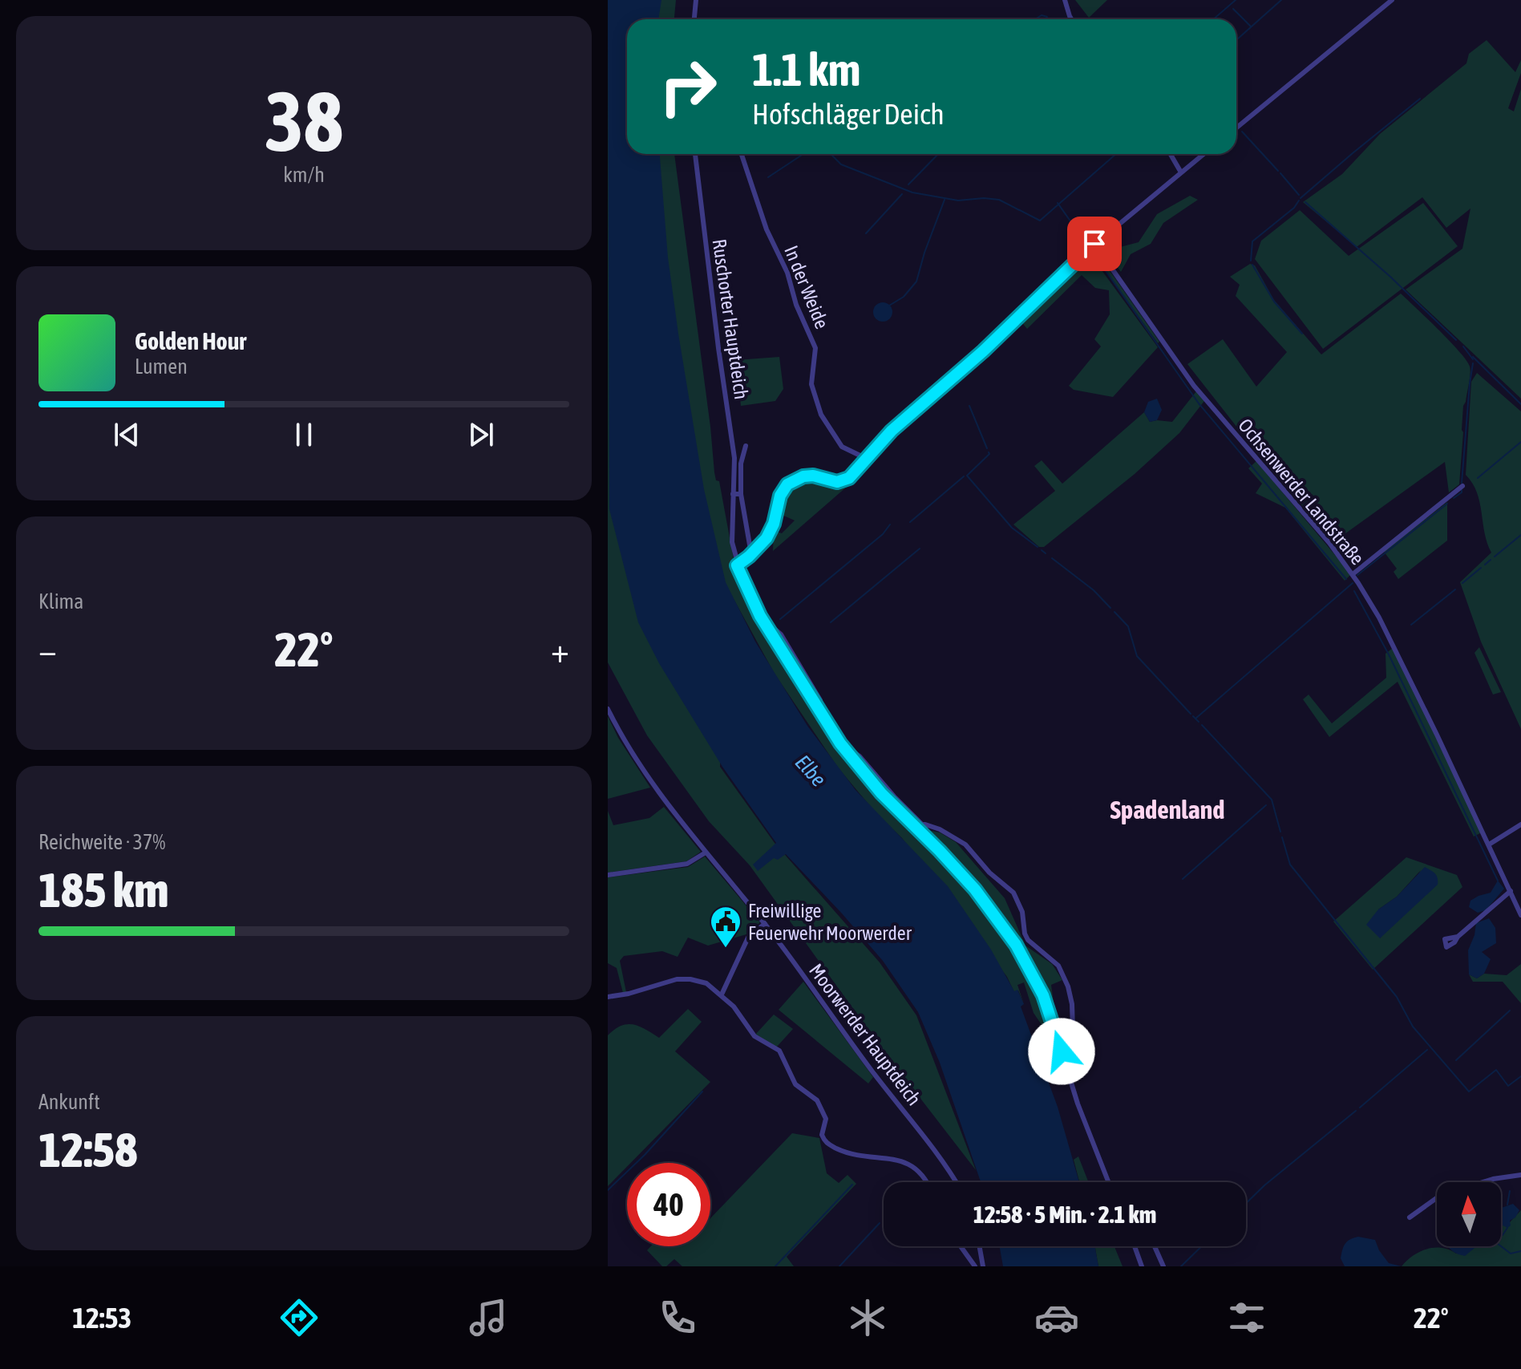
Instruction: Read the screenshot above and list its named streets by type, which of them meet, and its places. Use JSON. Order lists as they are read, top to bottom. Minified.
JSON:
{"streets":{"street":["In der Weide","Ruschorter Hauptdeich","Ochsenwerder Landstraße","Moorwerder Hauptdeich"]},"districts":["Spadenland"],"water":["Elbe"],"places":{"public building":["Freiwillige Feuerwehr Moorwerder"]},"north":"top","page":{"tile":[["38","km/h"],"Klima",["Reichweite · 37%","185 km"],["Ankunft","12:58"]],"turn":["1.1 km","Hofschläger Deich"],"song":["Golden Hour","Lumen"],"heat":["−","22°","+"],"limit":"40","trip":"12:58 · 5 Min. · 2.1 km","tabs":["12:53","22°"]}}
